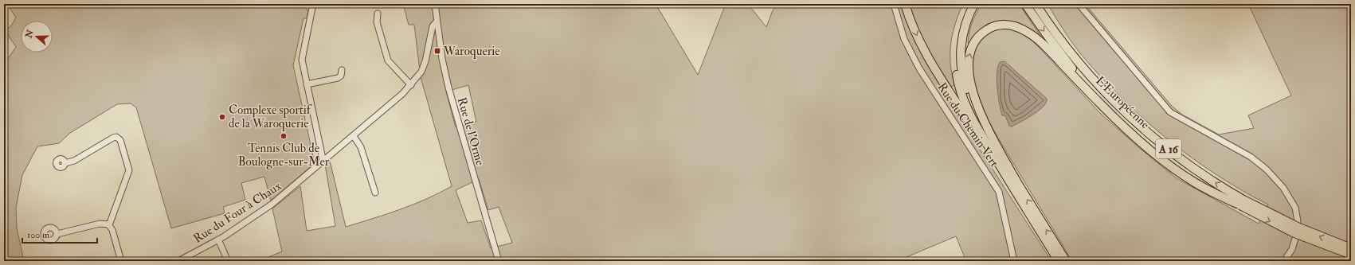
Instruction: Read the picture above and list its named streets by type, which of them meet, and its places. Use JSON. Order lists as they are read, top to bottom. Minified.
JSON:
{"streets":{"highway":["L'Européenne","A 16"],"street":["Rue du Chemin Vert","Rue de l'Orme","Rue du Four à Chaux"]},"crossings":[["L'Européenne","A 16"],["Rue de l'Orme","Rue du Four à Chaux"]],"places":{"transit":["Waroquerie"],"other":["Complexe sportif de la Waroquerie","Tennis Club de Boulogne-sur-Mer"]},"scale_bar":"100 m","north":"left"}
